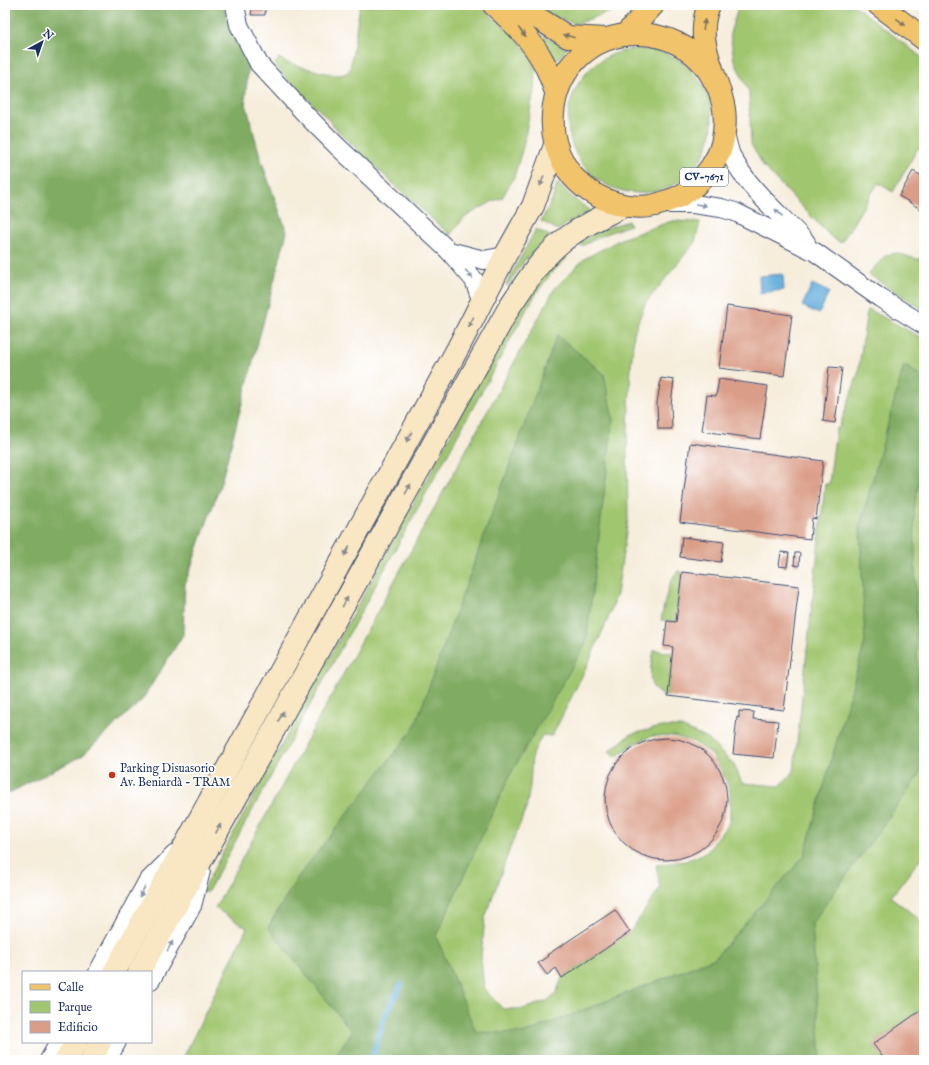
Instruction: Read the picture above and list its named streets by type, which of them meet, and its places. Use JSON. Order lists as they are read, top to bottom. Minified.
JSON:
{"streets":{"main road":["CV-7671"]},"places":["Parking Disuasorio Av. Beniardà - TRAM"],"legend":["Calle","Parque","Edificio"],"north":"top right"}
